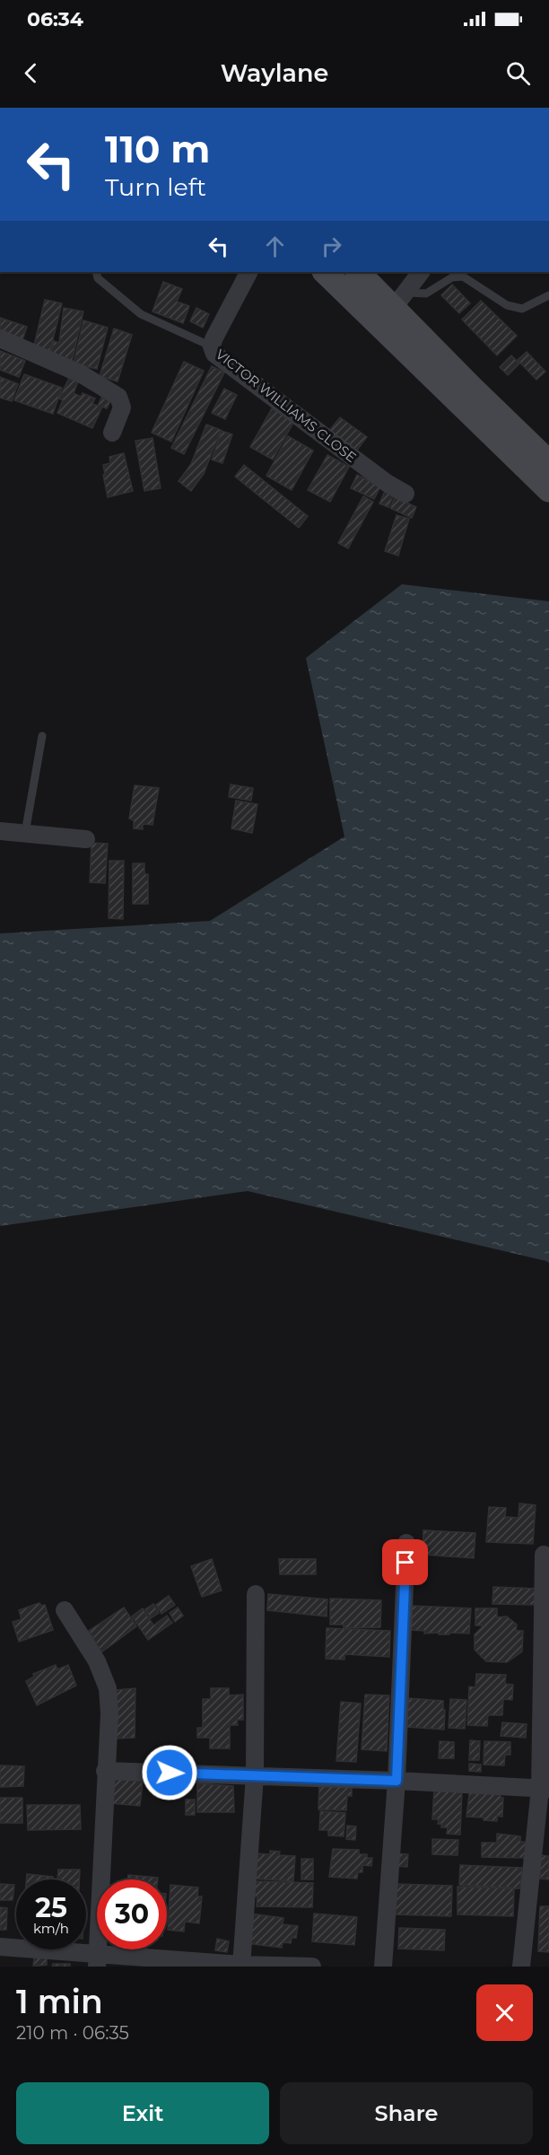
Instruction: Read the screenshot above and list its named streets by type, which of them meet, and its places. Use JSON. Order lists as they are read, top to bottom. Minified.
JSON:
{"streets":{"street":["VICTOR WILLIAMS CLOSE"]},"page":{"status":"06:34","header":"Waylane","turn":["110 m","Turn left"],"speed":"25 km/h","limit":"30","heading":["1 min","210 m · 06:35"],"buttons":["Exit","Share"]}}
